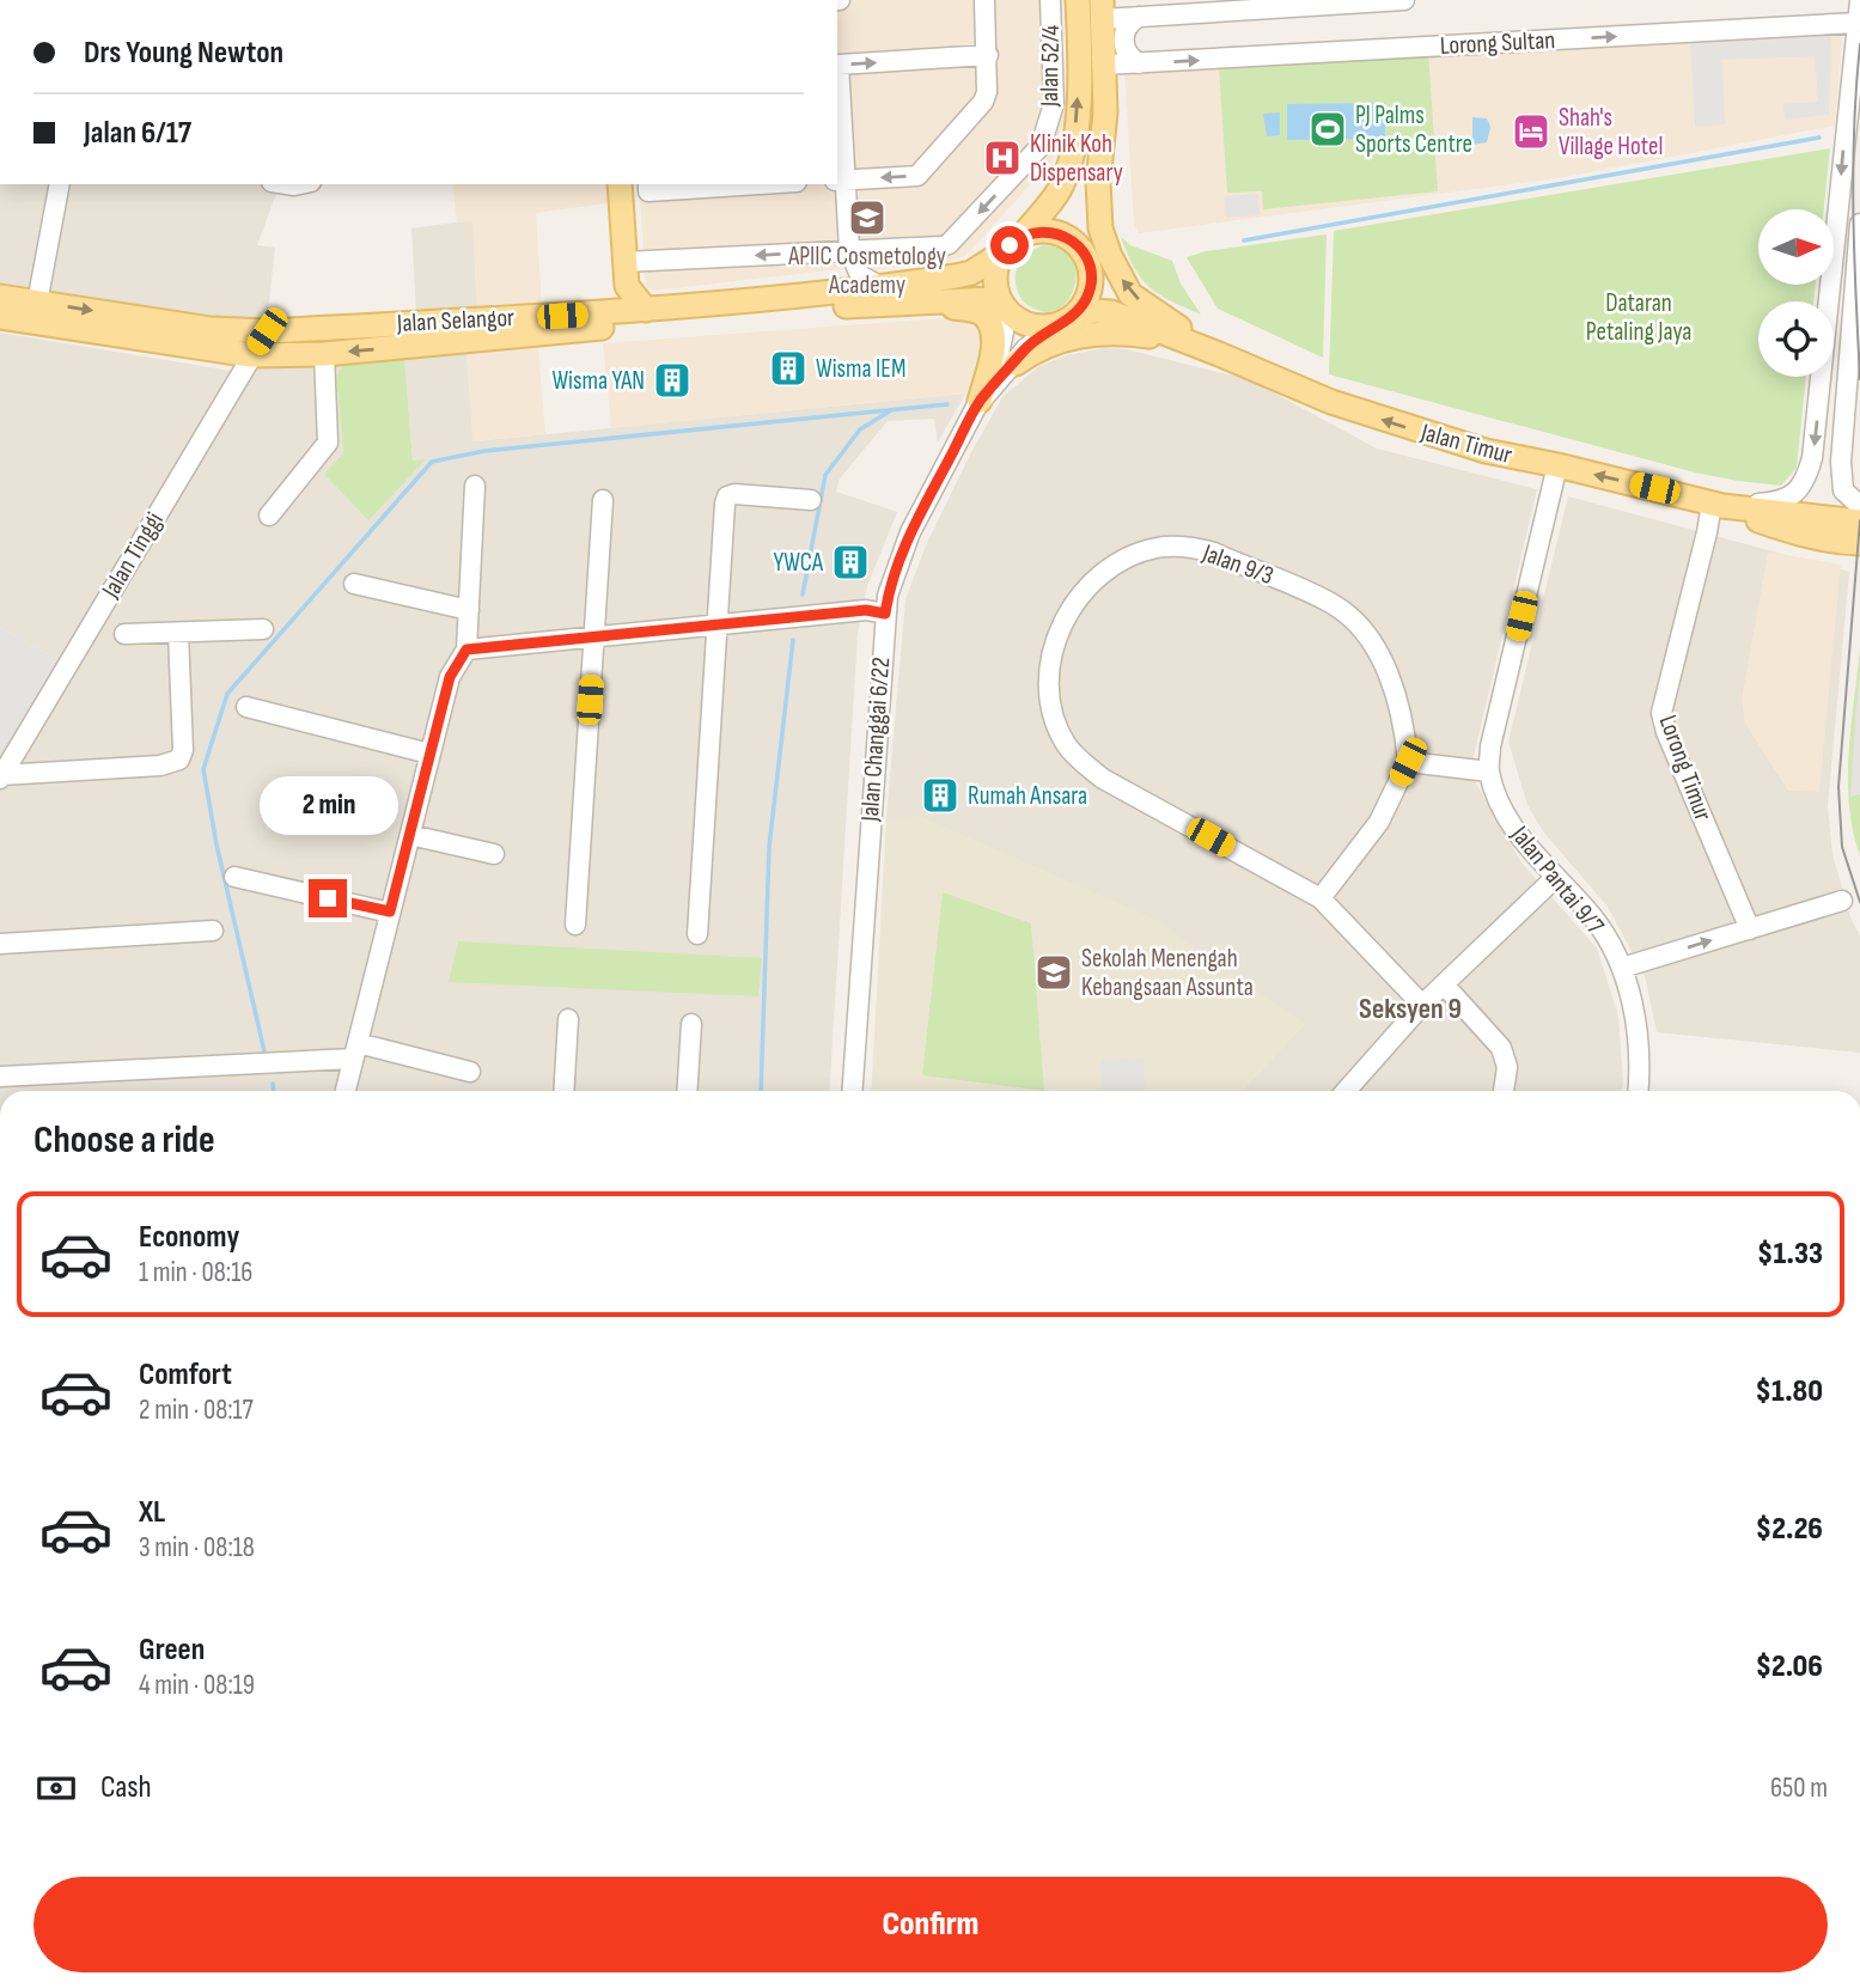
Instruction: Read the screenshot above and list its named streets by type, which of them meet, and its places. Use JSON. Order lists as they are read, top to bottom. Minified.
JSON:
{"streets":{"main road":["Jalan Selangor","Jalan Timur"],"street":["Lorong Sultan","Jalan 52/4","Jalan Tinggi","Jalan 9/3","Jalan Changgai 6/22","Lorong Timur","Jalan Pantai 9/7"]},"crossings":[["Lorong Sultan","Jalan Timur"],["Jalan Selangor","Jalan Timur"],["Jalan Selangor","Jalan Tinggi"],["Jalan Selangor","Jalan Changgai 6/22"],["Jalan Timur","Jalan Changgai 6/22"],["Jalan Timur","Lorong Timur"],["Jalan Timur","Jalan Pantai 9/7"]],"one_way":["Jalan 52/4","Jalan Timur"],"districts":["Seksyen 9"],"parks":["Dataran Petaling Jaya"],"places":{"sports":["PJ Palms Sports Centre"],"hotel":["Shah's Village Hotel"],"hospital":["Klinik Koh Dispensary"],"school or university":["APIIC Cosmetology Academy","Sekolah Menengah Kebangsaan Assunta"],"building":["Wisma IEM","Wisma YAN","YWCA","Rumah Ansara"]},"north":"right","page":{"banner":["Drs Young Newton","Jalan 6/17"],"bubble":"2 min","heading":"Choose a ride","list":[{"name":"Economy","note":"1 min · 08:16","value":"$1.33"},{"name":"Comfort","note":"2 min · 08:17","value":"$1.80"},{"name":"XL","note":"3 min · 08:18","value":"$2.26"},{"name":"Green","note":"4 min · 08:19","value":"$2.06"}],"pay":["Cash","650 m"],"buttons":"Confirm"}}
